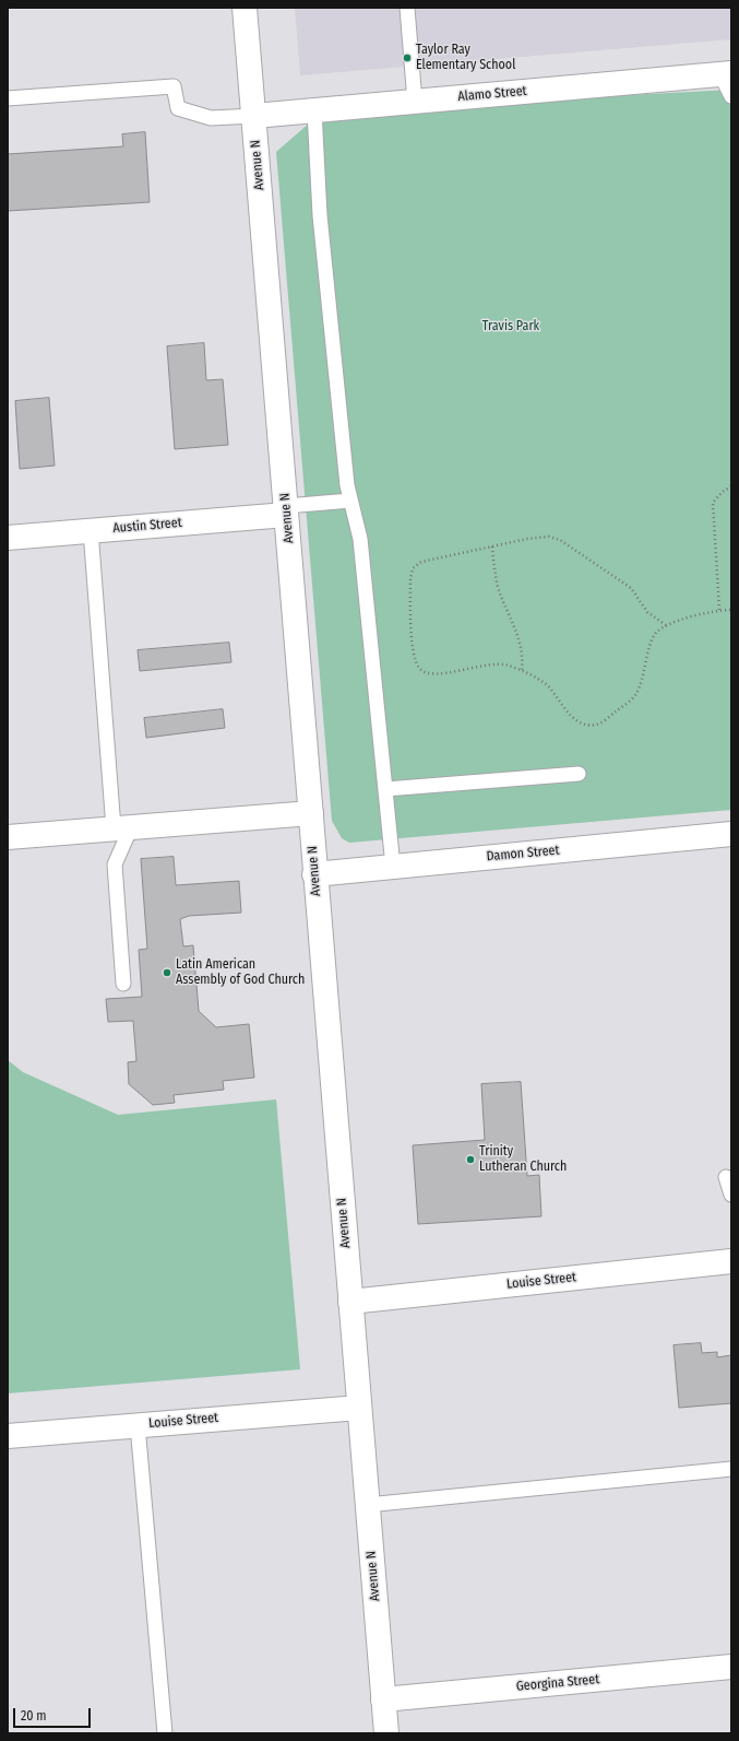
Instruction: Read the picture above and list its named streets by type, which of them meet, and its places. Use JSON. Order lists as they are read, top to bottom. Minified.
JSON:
{"streets":{"street":["Alamo Street","Avenue N","Austin Street","Damon Street","Louise Street","Georgina Street"]},"crossings":[["Alamo Street","Avenue N"],["Avenue N","Austin Street"],["Avenue N","Damon Street"],["Avenue N","Louise Street"],["Avenue N","Georgina Street"]],"parks":["Travis Park"],"places":["Taylor Ray Elementary School","Latin American Assembly of God Church","Trinity Lutheran Church"],"scale_bar":"20 m"}
